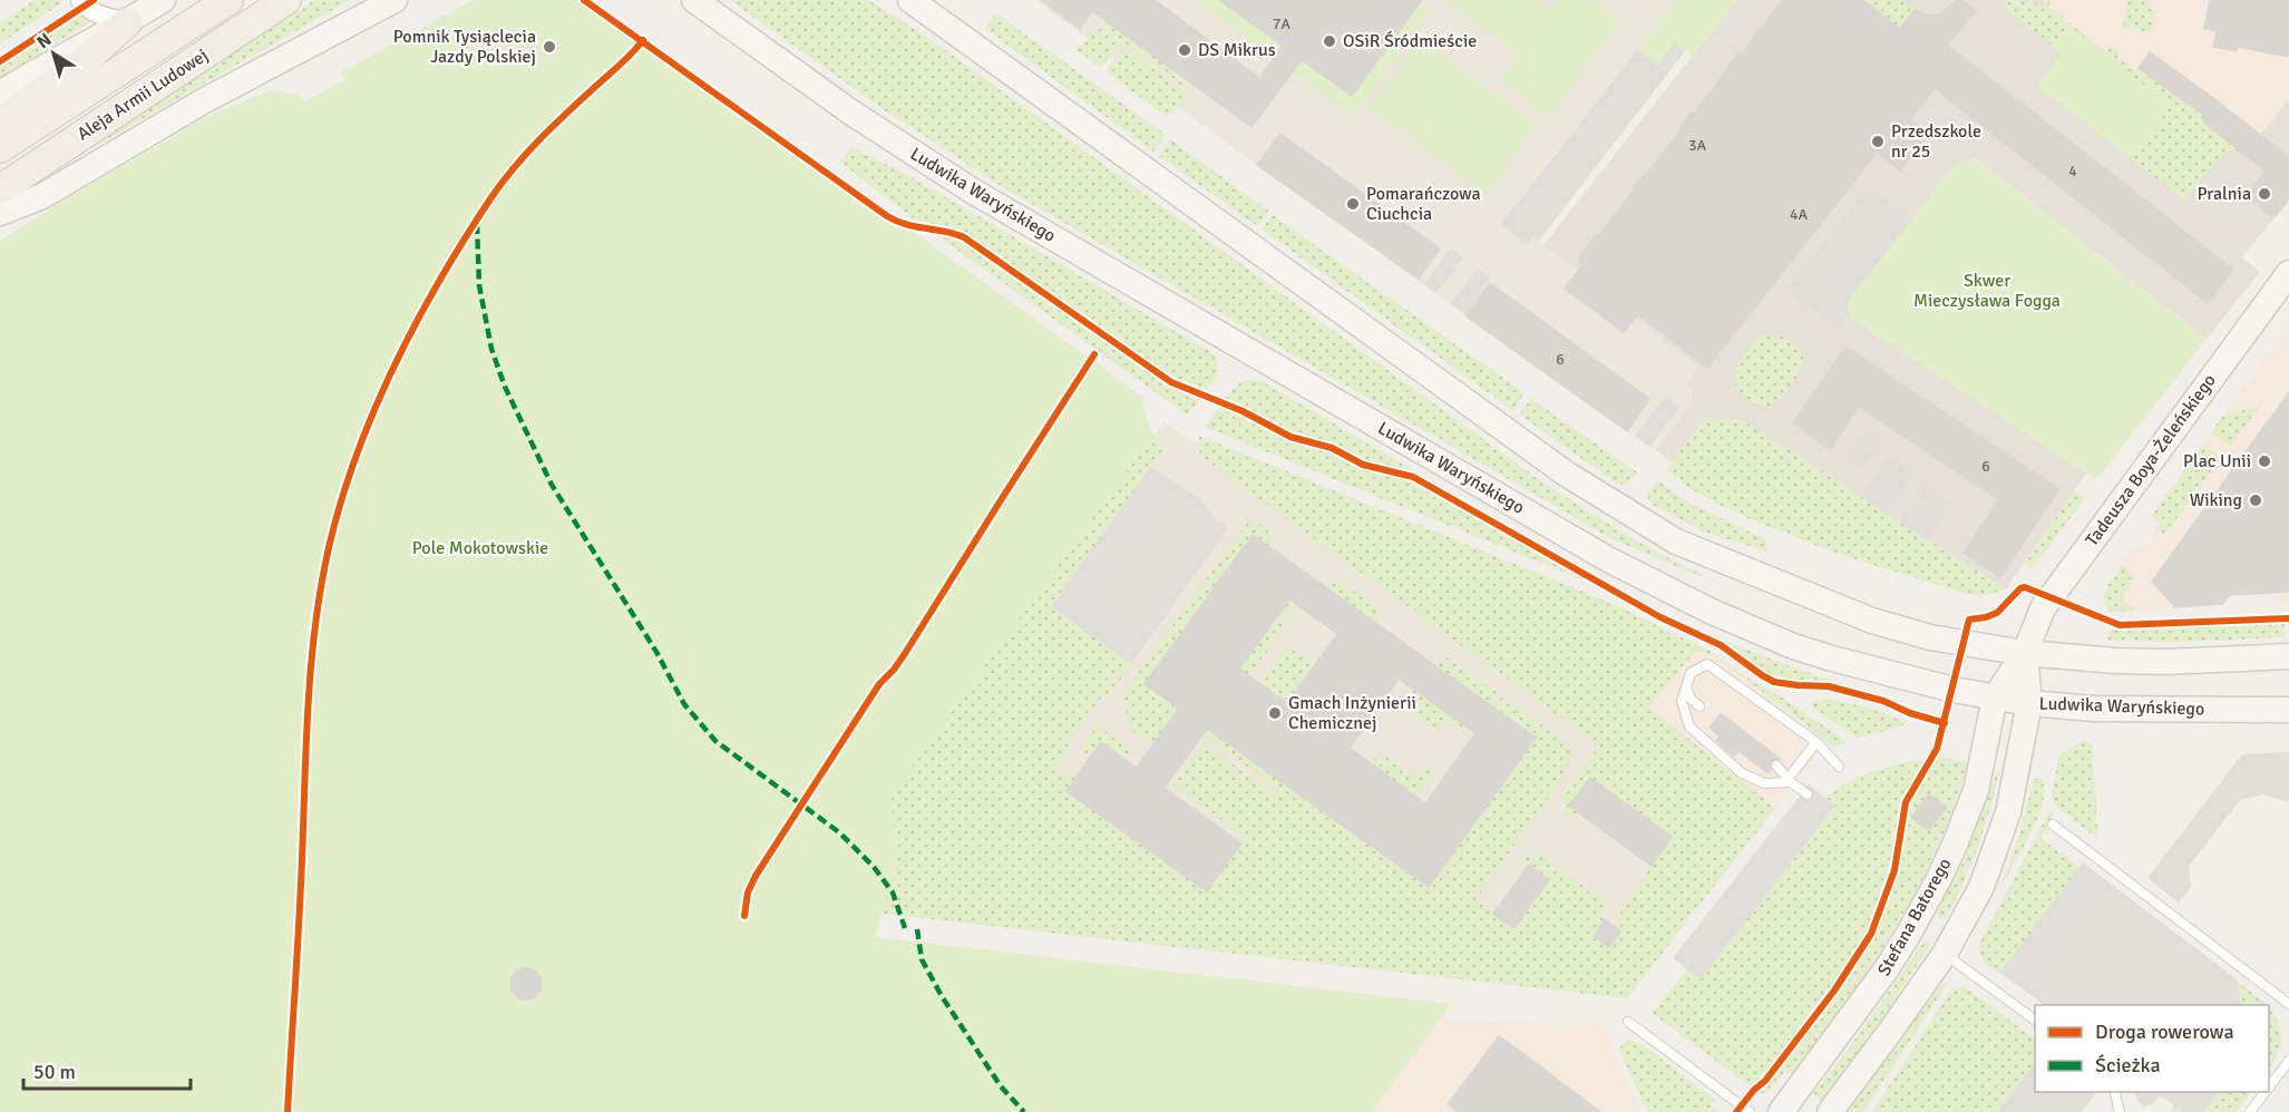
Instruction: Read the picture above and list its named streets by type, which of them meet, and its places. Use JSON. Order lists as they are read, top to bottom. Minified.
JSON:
{"streets":{"main road":["Aleja Armii Ludowej","Ludwika Waryńskiego","Tadeusza Boya-Żeleńskiego","Stefana Batorego"]},"crossings":[["Ludwika Waryńskiego","Tadeusza Boya-Żeleńskiego"],["Ludwika Waryńskiego","Stefana Batorego"],["Tadeusza Boya-Żeleńskiego","Stefana Batorego"]],"parks":["Skwer Mieczysława Fogga","Pole Mokotowskie"],"places":["OSiR Śródmieście","Pomnik Tysiąclecia Jazdy Polskiej","DS Mikrus","Przedszkole nr 25","Pralnia","Pomarańczowa Ciuchcia","Plac Unii","Wiking","Gmach Inżynierii Chemicznej"],"house_numbers":["7A","3A","4","4A","6","6"],"legend":["Droga rowerowa","Ścieżka"],"scale_bar":"50 m","north":"top left"}
